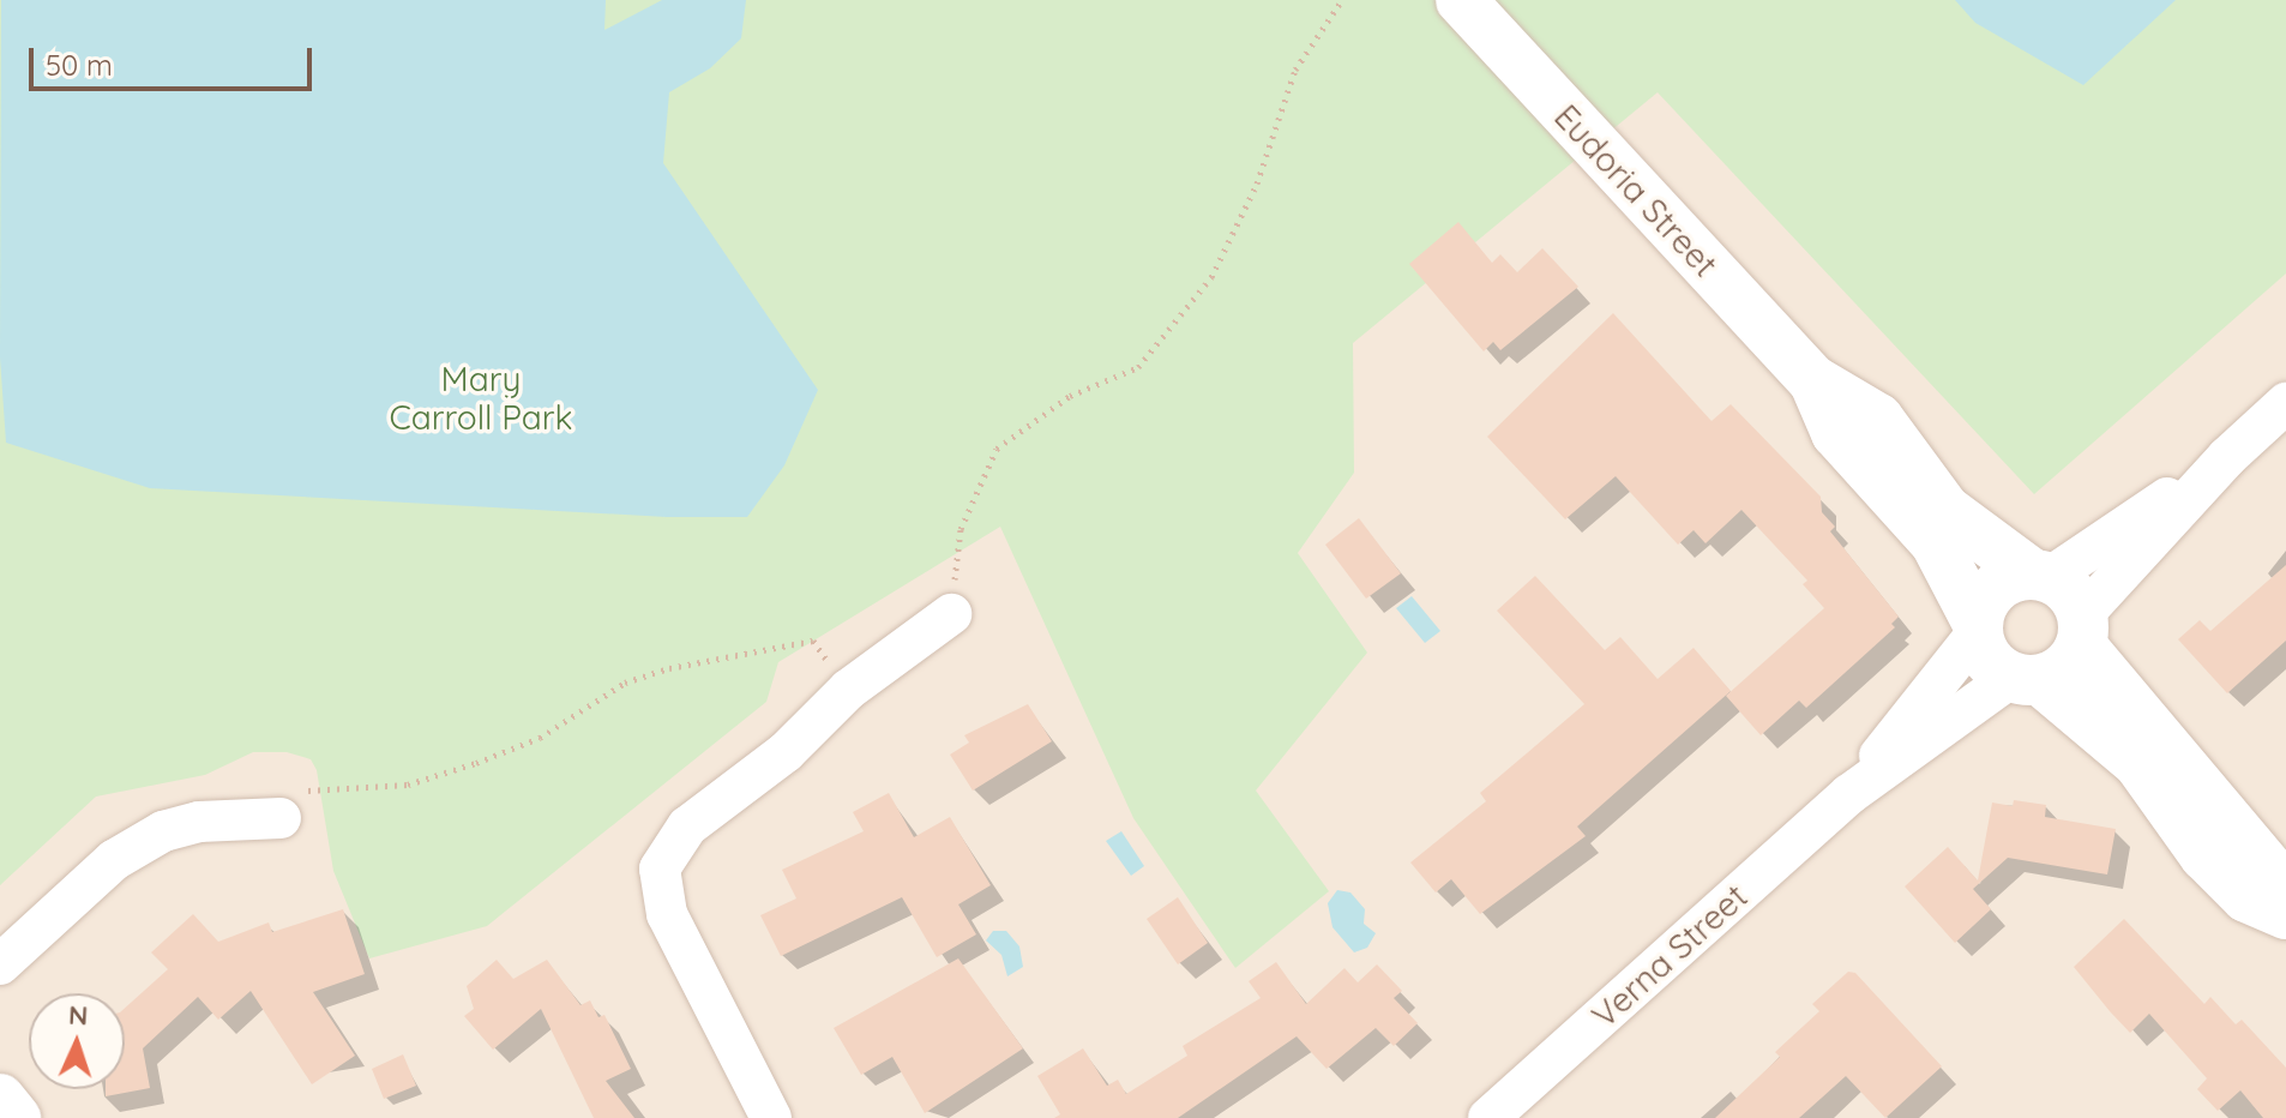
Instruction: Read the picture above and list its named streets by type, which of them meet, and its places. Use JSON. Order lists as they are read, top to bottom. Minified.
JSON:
{"streets":{"street":["Eudoria Street","Verna Street"]},"crossings":[["Eudoria Street","Verna Street"]],"parks":["Mary Carroll Park"],"scale_bar":"50 m","north":"top"}
